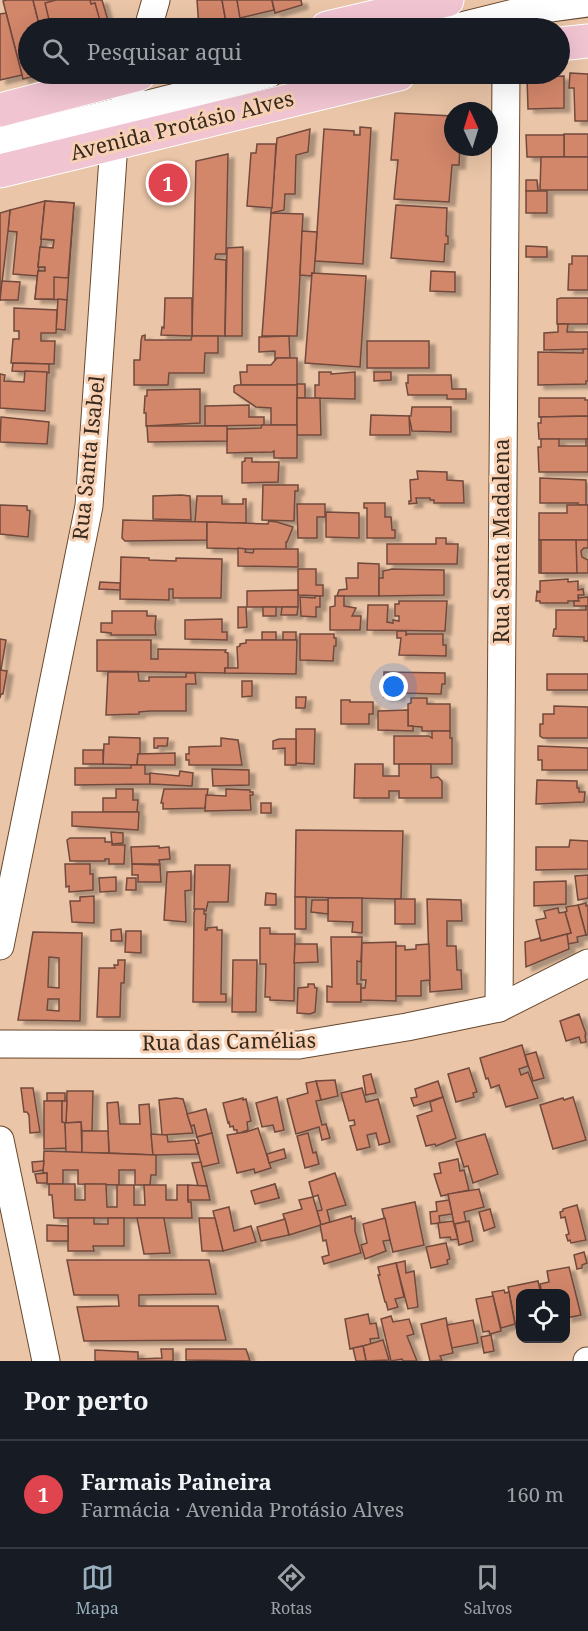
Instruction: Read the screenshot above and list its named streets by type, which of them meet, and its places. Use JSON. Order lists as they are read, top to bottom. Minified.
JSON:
{"streets":{"main road":["Avenida Protásio Alves"],"street":["Rua Santa Isabel","Rua Santa Madalena","Rua das Camélias"]},"crossings":[["Avenida Protásio Alves","Rua Santa Isabel"],["Rua Santa Madalena","Rua das Camélias"]],"north":"top","page":{"search":"Pesquisar aqui","pins":"1","heading":"Por perto","list":[{"mark":"1","name":"Farmais Paineira","note":"Farmácia · Avenida Protásio Alves","value":"160 m"}],"nav":["Mapa","Rotas","Salvos"]}}
